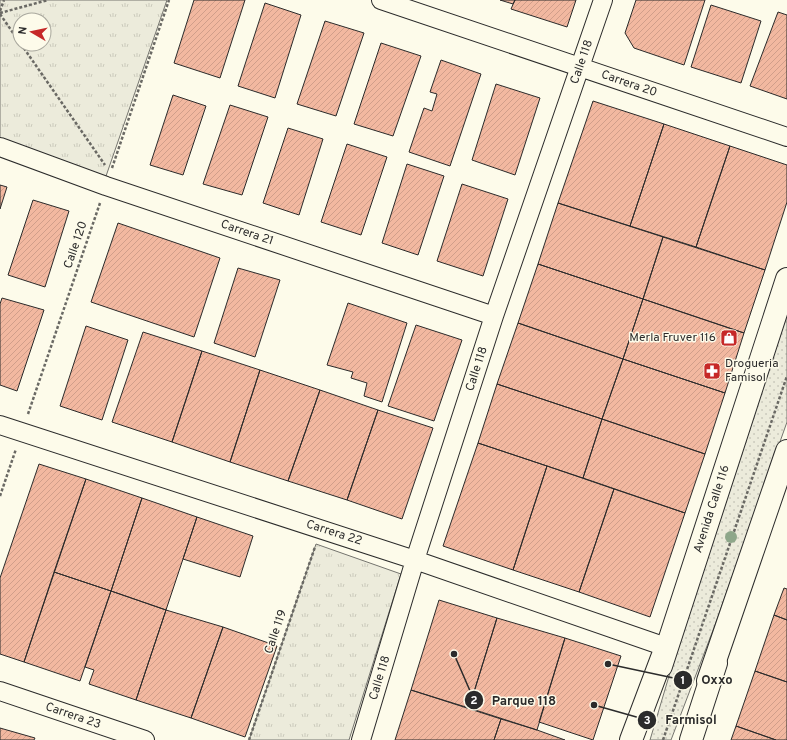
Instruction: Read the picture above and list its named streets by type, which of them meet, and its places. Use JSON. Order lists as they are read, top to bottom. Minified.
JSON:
{"streets":{"main road":["Avenida Calle 116"],"street":["Calle 118","Carrera 20","Carrera 21","Carrera 22","Carrera 23"],"path":["Calle 120","Calle 119"]},"crossings":[["Calle 118","Carrera 20"],["Calle 118","Carrera 21"],["Calle 118","Carrera 22"],["Carrera 21","Calle 120"],["Calle 120","Carrera 22"],["Avenida Calle 116","Carrera 22"],["Carrera 22","Calle 119"]],"places":{"shop":["Merla Fruver 116"],"pharmacy":["Drogueria Famisol"],"other":["Parque 118","Oxxo","Farmisol"]},"north":"left"}
